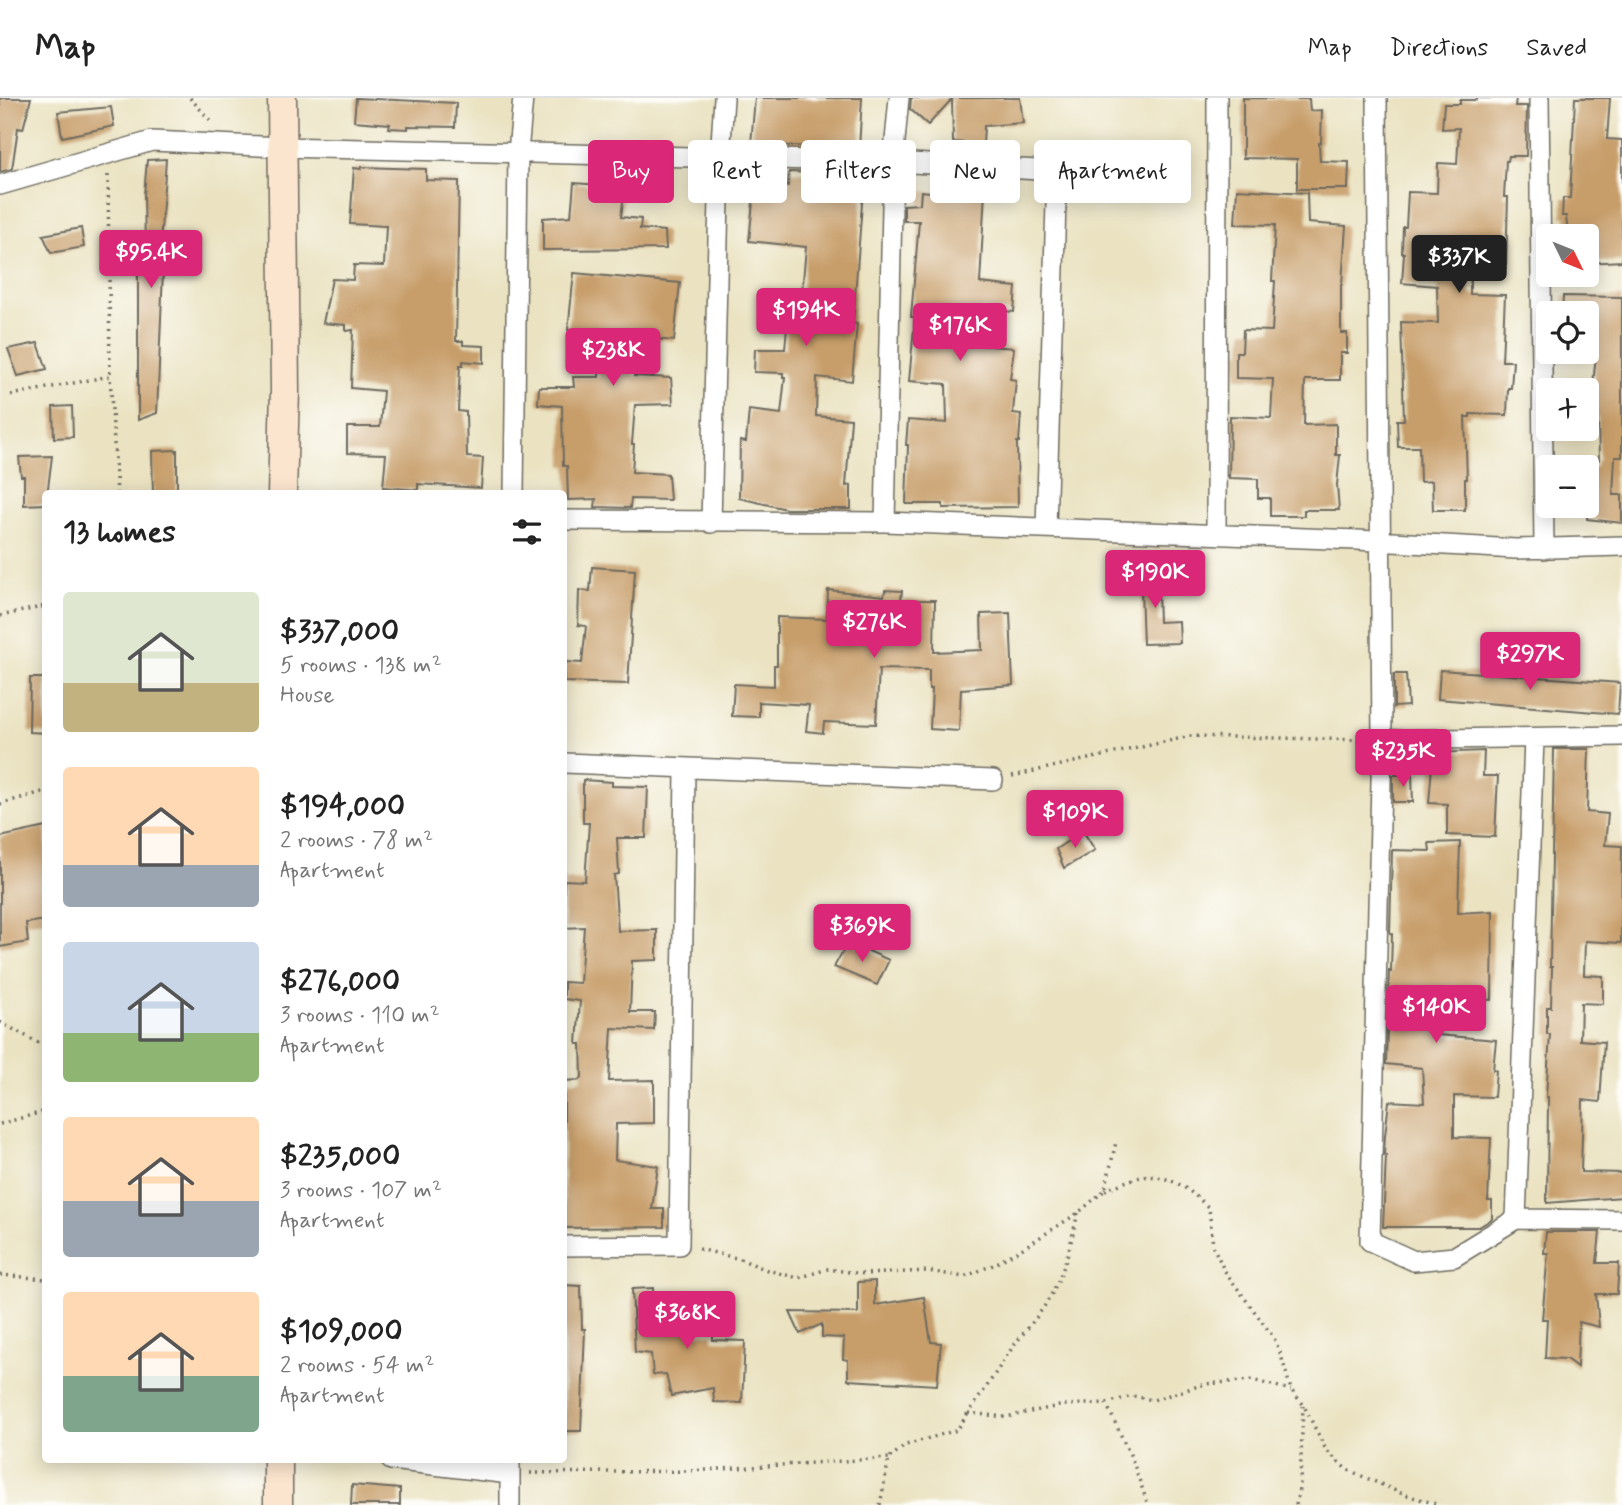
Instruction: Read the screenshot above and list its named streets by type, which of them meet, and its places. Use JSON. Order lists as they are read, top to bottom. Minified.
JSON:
{"north":"bottom right","page":{"header":"Map","nav":["Map","Directions","Saved"],"chip":["Buy","Rent","Filters","New","Apartment"],"map_buttons":["+","−"],"price":["$95.4K","$337K","$194K","$176K","$238K","$190K","$276K","$297K","$235K","$109K","$369K","$140K","$368K"],"heading":"13 homes","list":[{"name":"$337,000","note":"5 rooms · 138 m² · House"},{"name":"$194,000","note":"2 rooms · 78 m² · Apartment"},{"name":"$276,000","note":"3 rooms · 110 m² · Apartment"},{"name":"$235,000","note":"3 rooms · 107 m² · Apartment"},{"name":"$109,000","note":"2 rooms · 54 m² · Apartment"}]}}
